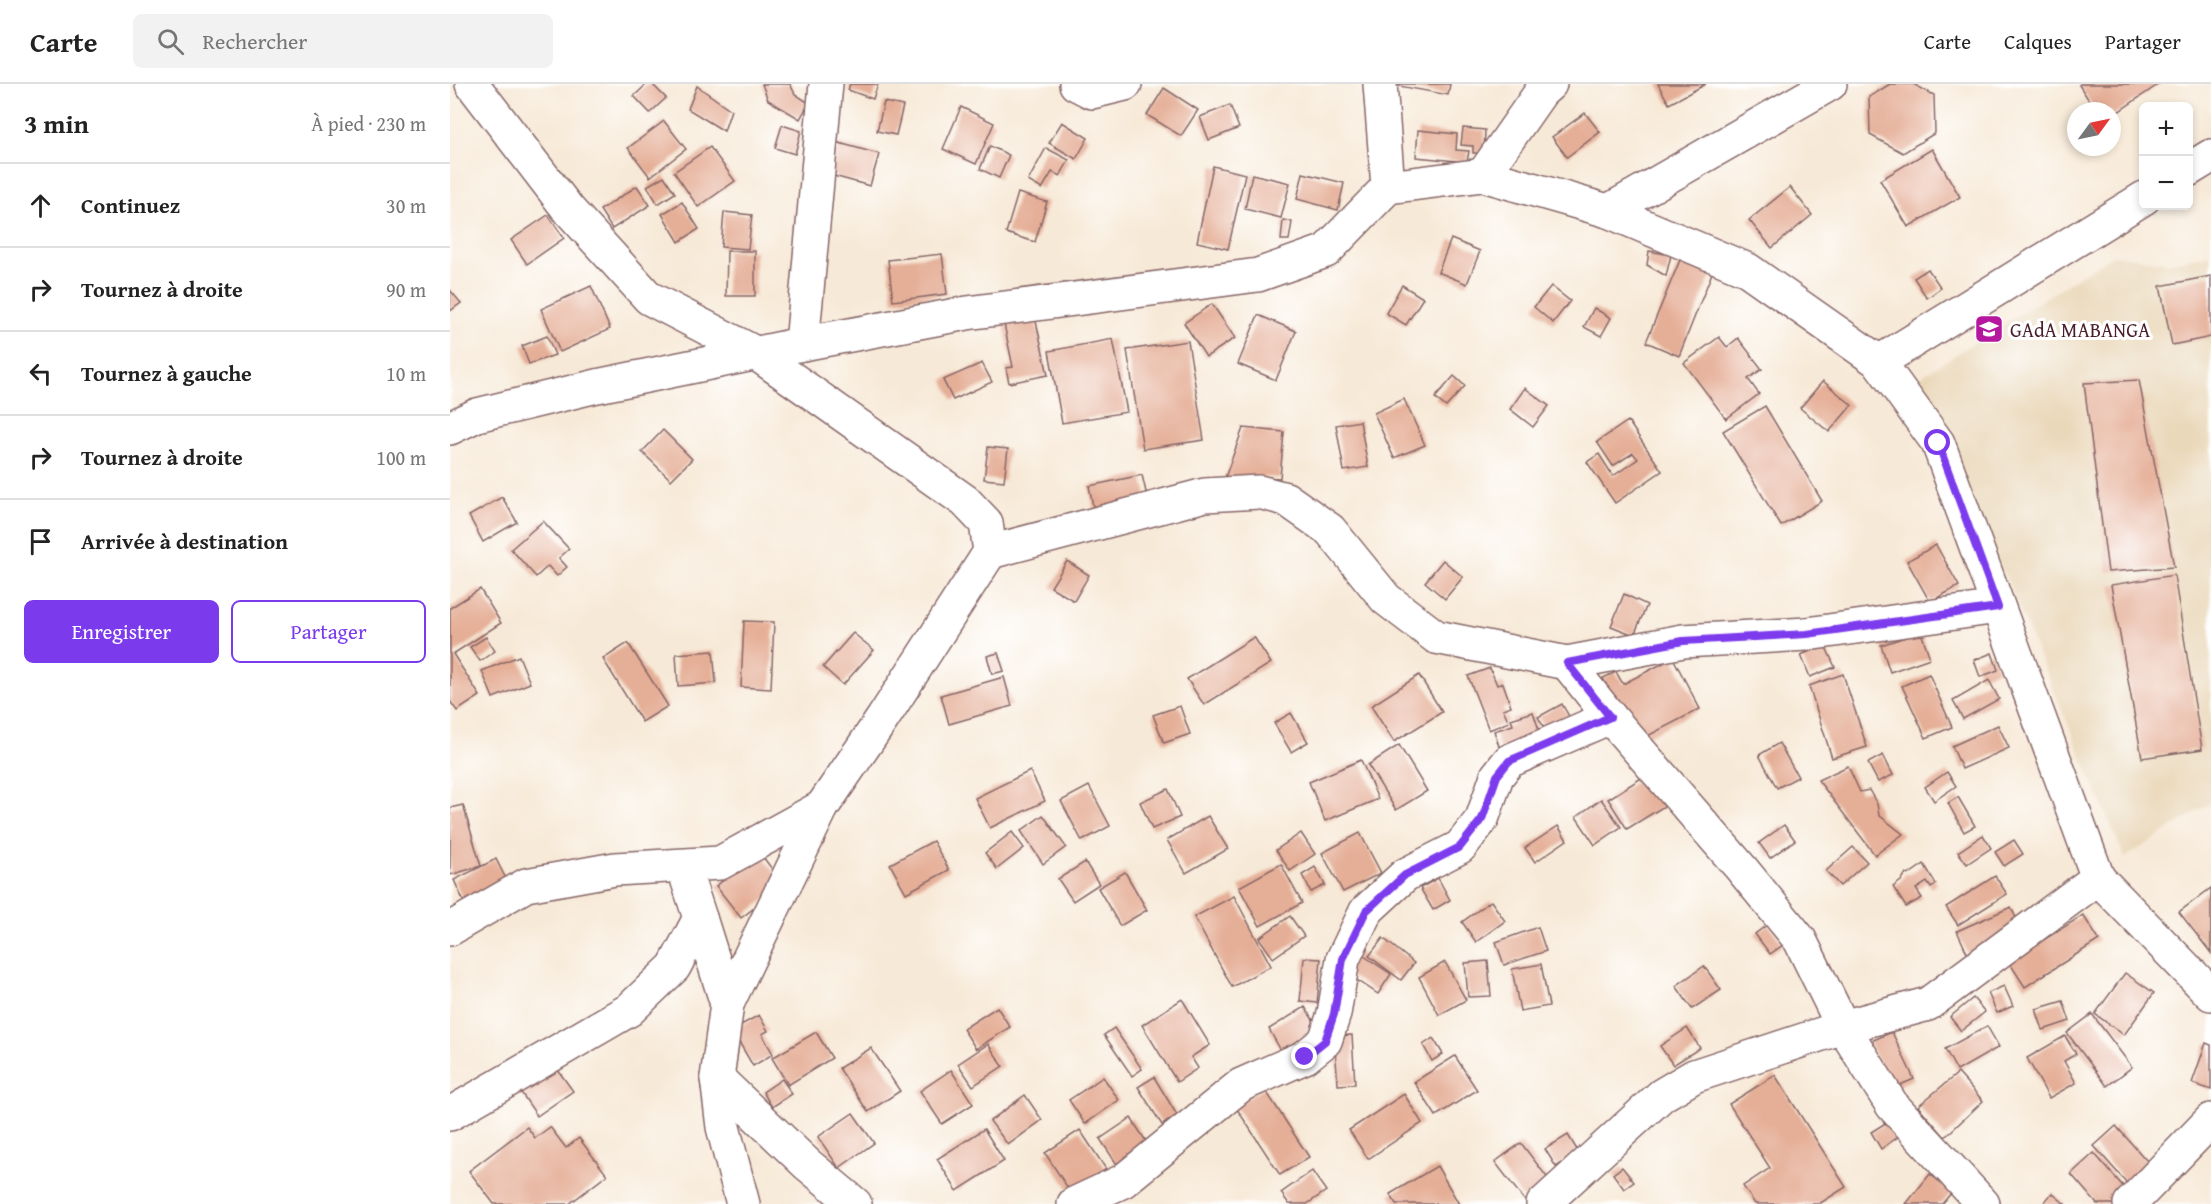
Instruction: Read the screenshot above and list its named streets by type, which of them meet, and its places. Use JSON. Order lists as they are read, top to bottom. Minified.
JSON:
{"places":{"school or university":["GAdA MABANGA"]},"north":"top right","page":{"header":"Carte","search":"Rechercher","nav":["Carte","Calques","Partager"],"heading":["3 min","À pied · 230 m"],"map_buttons":["+","−"],"list":[["Continuez","30 m"],["Tournez à droite","90 m"],["Tournez à gauche","10 m"],["Tournez à droite","100 m"],"Arrivée à destination"],"buttons":["Enregistrer","Partager"]}}
